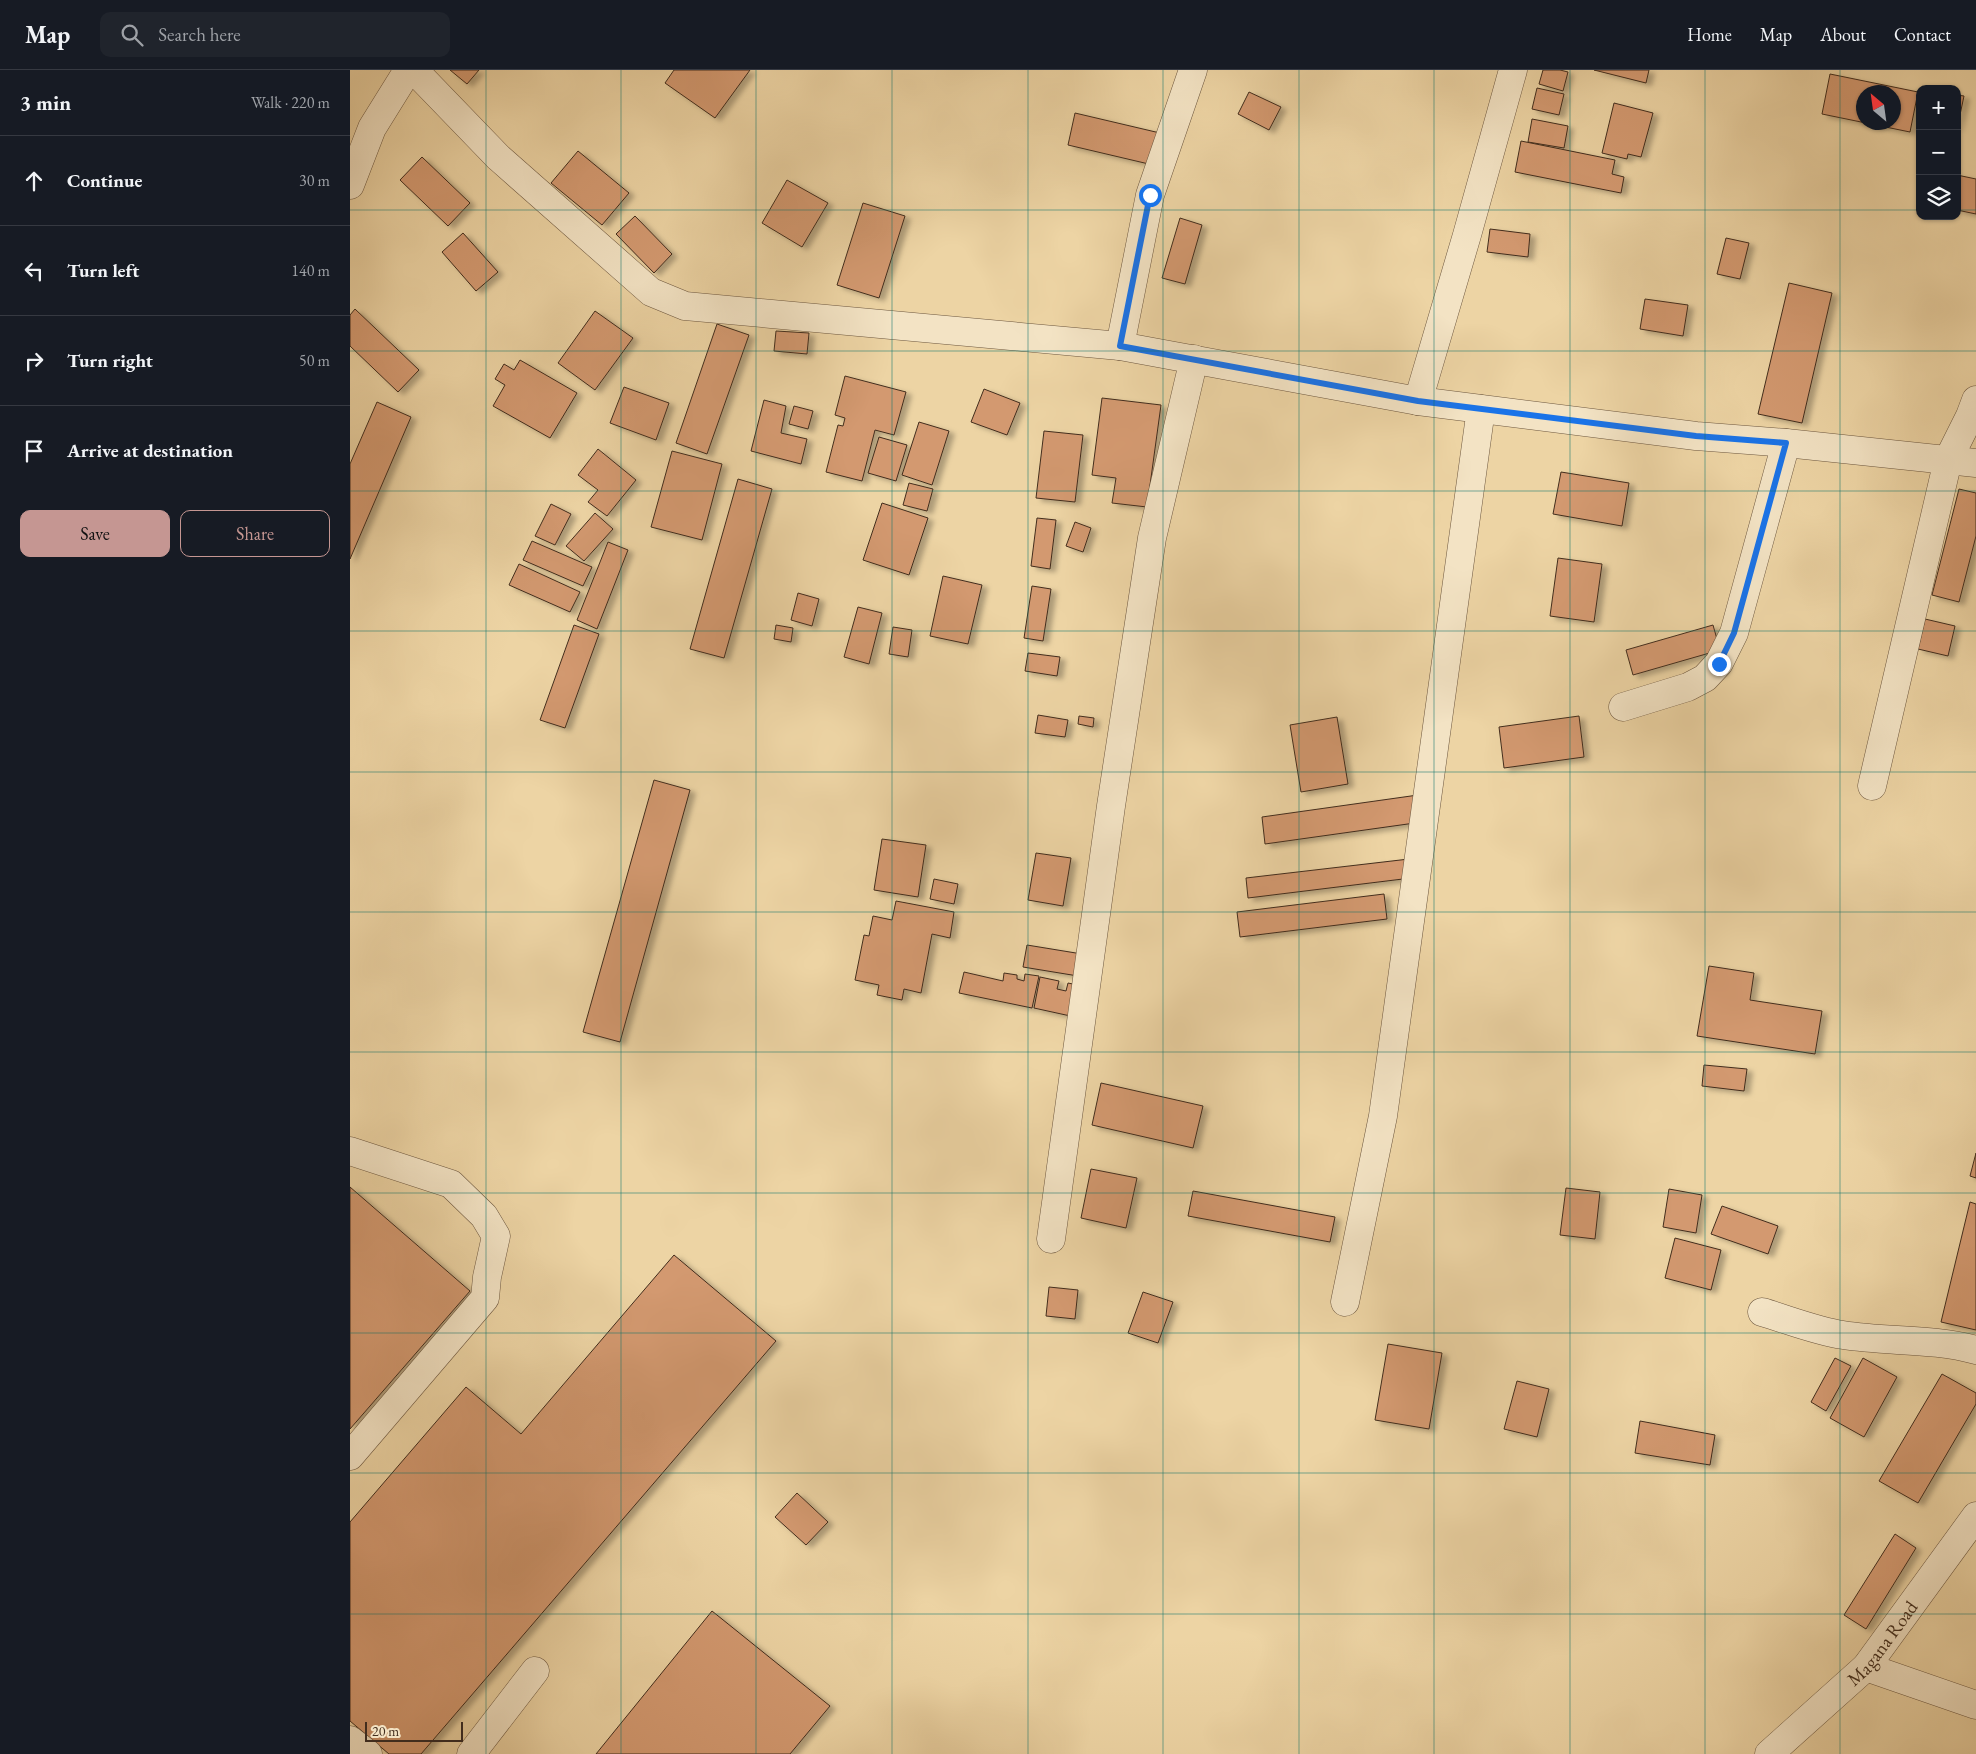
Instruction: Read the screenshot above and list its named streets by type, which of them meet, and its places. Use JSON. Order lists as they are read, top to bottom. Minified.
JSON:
{"streets":{"street":["Magana Road"]},"scale_bar":"20 m","north":"top left","page":{"header":"Map","search":"Search here","nav":["Home","Map","About","Contact"],"heading":["3 min","Walk · 220 m"],"map_buttons":["+","−"],"list":[["Continue","30 m"],["Turn left","140 m"],["Turn right","50 m"],"Arrive at destination"],"buttons":["Save","Share"],"scale":"20 m"}}
